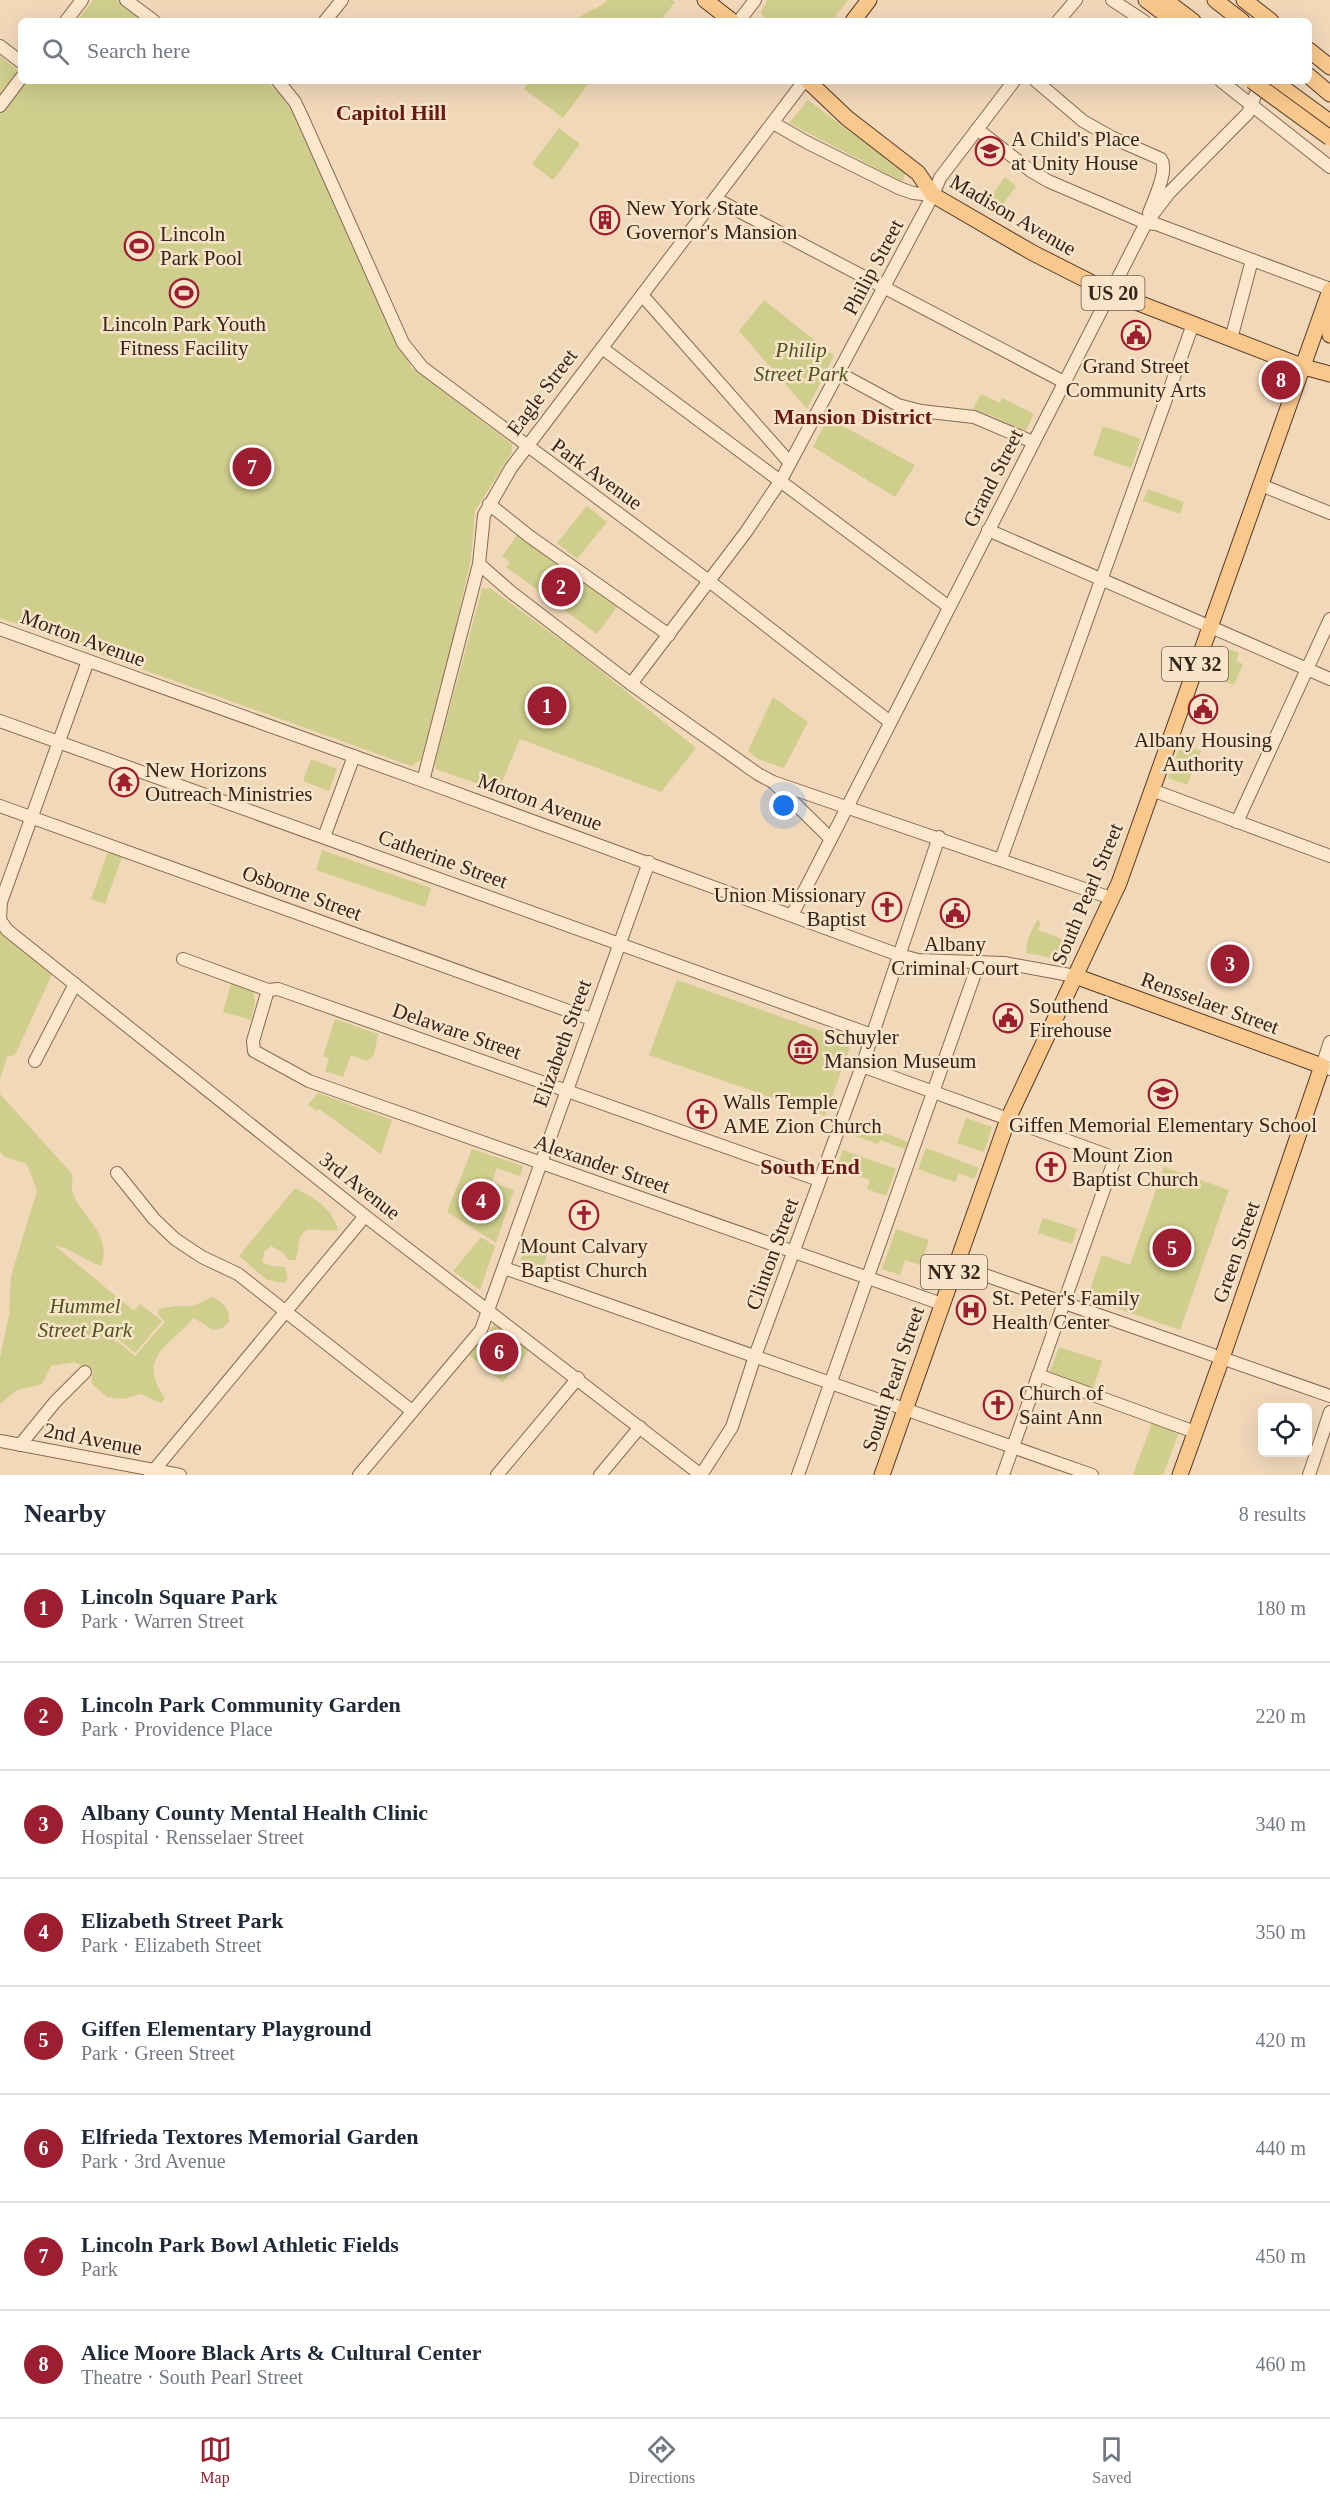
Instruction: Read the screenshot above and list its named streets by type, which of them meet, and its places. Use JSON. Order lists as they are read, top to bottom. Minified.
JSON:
{"streets":{"main road":["Madison Avenue","US 20","NY 32","South Pearl Street","Rensselaer Street","Green Street"],"street":["Philip Street","Eagle Street","Park Avenue","Grand Street","Morton Avenue","Catherine Street","Osborne Street","Delaware Street","Elizabeth Street","Alexander Street","3rd Avenue","Clinton Street","2nd Avenue"]},"crossings":[["Madison Avenue","Philip Street"],["Madison Avenue","Grand Street"],["Madison Avenue","South Pearl Street"],["Philip Street","Park Avenue"],["Eagle Street","Park Avenue"],["Eagle Street","Morton Avenue"],["Park Avenue","Grand Street"],["Grand Street","Morton Avenue"],["Morton Avenue","South Pearl Street"],["Morton Avenue","Rensselaer Street"],["Morton Avenue","Elizabeth Street"],["Morton Avenue","Clinton Street"],["Catherine Street","Elizabeth Street"],["Catherine Street","Clinton Street"],["Osborne Street","Elizabeth Street"],["South Pearl Street","Rensselaer Street"],["South Pearl Street","Alexander Street"],["Rensselaer Street","Green Street"],["Delaware Street","Elizabeth Street"],["Delaware Street","Alexander Street"],["Delaware Street","Clinton Street"],["Elizabeth Street","Alexander Street"],["Elizabeth Street","3rd Avenue"],["Alexander Street","Clinton Street"],["3rd Avenue","Clinton Street"]],"districts":["Capitol Hill","Mansion District","South End"],"parks":["Philip Street Park","Hummel Street Park"],"places":{"school or university":["A Child's Place at Unity House","Giffen Memorial Elementary School"],"building":["New York State Governor's Mansion"],"sports":["Lincoln Park Pool","Lincoln Park Youth Fitness Facility"],"public building":["Grand Street Community Arts","Albany Housing Authority","Albany Criminal Court","Southend Firehouse"],"temple":["New Horizons Outreach Ministries"],"church":["Union Missionary Baptist","Walls Temple AME Zion Church","Mount Zion Baptist Church","Mount Calvary Baptist Church","Church of Saint Ann"],"museum":["Schuyler Mansion Museum"],"hospital":["St. Peter's Family Health Center"]},"page":{"search":"Search here","pins":["8","7","2","1","3","4","5","6"],"heading":["Nearby","8 results"],"list":[{"mark":"1","name":"Lincoln Square Park","note":"Park · Warren Street","value":"180 m"},{"mark":"2","name":"Lincoln Park Community Garden","note":"Park · Providence Place","value":"220 m"},{"mark":"3","name":"Albany County Mental Health Clinic","note":"Hospital · Rensselaer Street","value":"340 m"},{"mark":"4","name":"Elizabeth Street Park","note":"Park · Elizabeth Street","value":"350 m"},{"mark":"5","name":"Giffen Elementary Playground","note":"Park · Green Street","value":"420 m"},{"mark":"6","name":"Elfrieda Textores Memorial Garden","note":"Park · 3rd Avenue","value":"440 m"},{"mark":"7","name":"Lincoln Park Bowl Athletic Fields","note":"Park","value":"450 m"},{"mark":"8","name":"Alice Moore Black Arts & Cultural Center","note":"Theatre · South Pearl Street","value":"460 m"}],"nav":["Map","Directions","Saved"]}}
